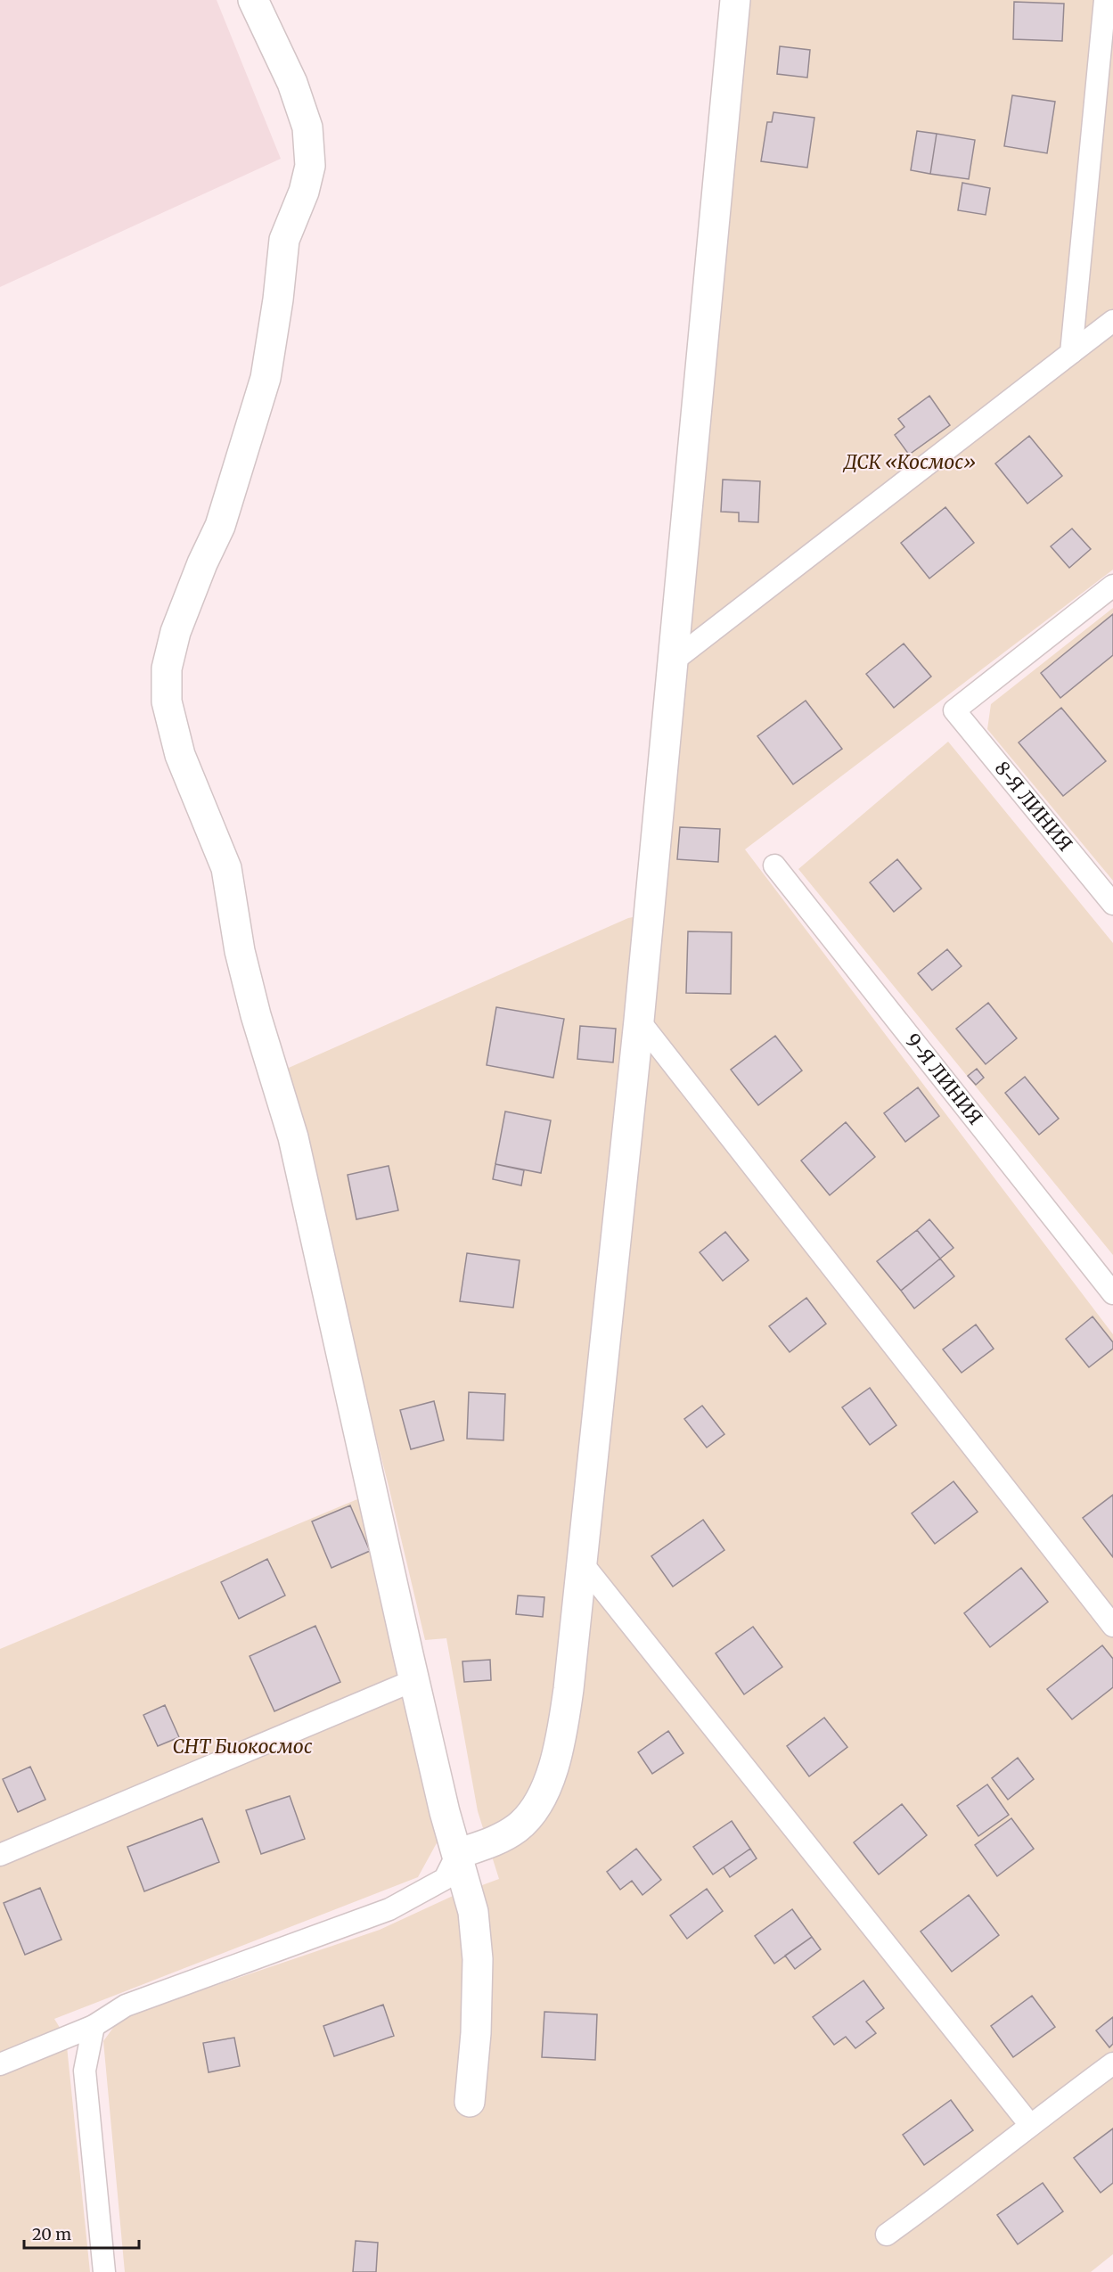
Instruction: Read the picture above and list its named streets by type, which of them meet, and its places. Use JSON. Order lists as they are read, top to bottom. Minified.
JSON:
{"streets":{"lane":["8-Я ЛИНИЯ","9-Я ЛИНИЯ"]},"parks":["ДСК «Космос»","СНТ Биокосмос"],"scale_bar":"20 m"}
